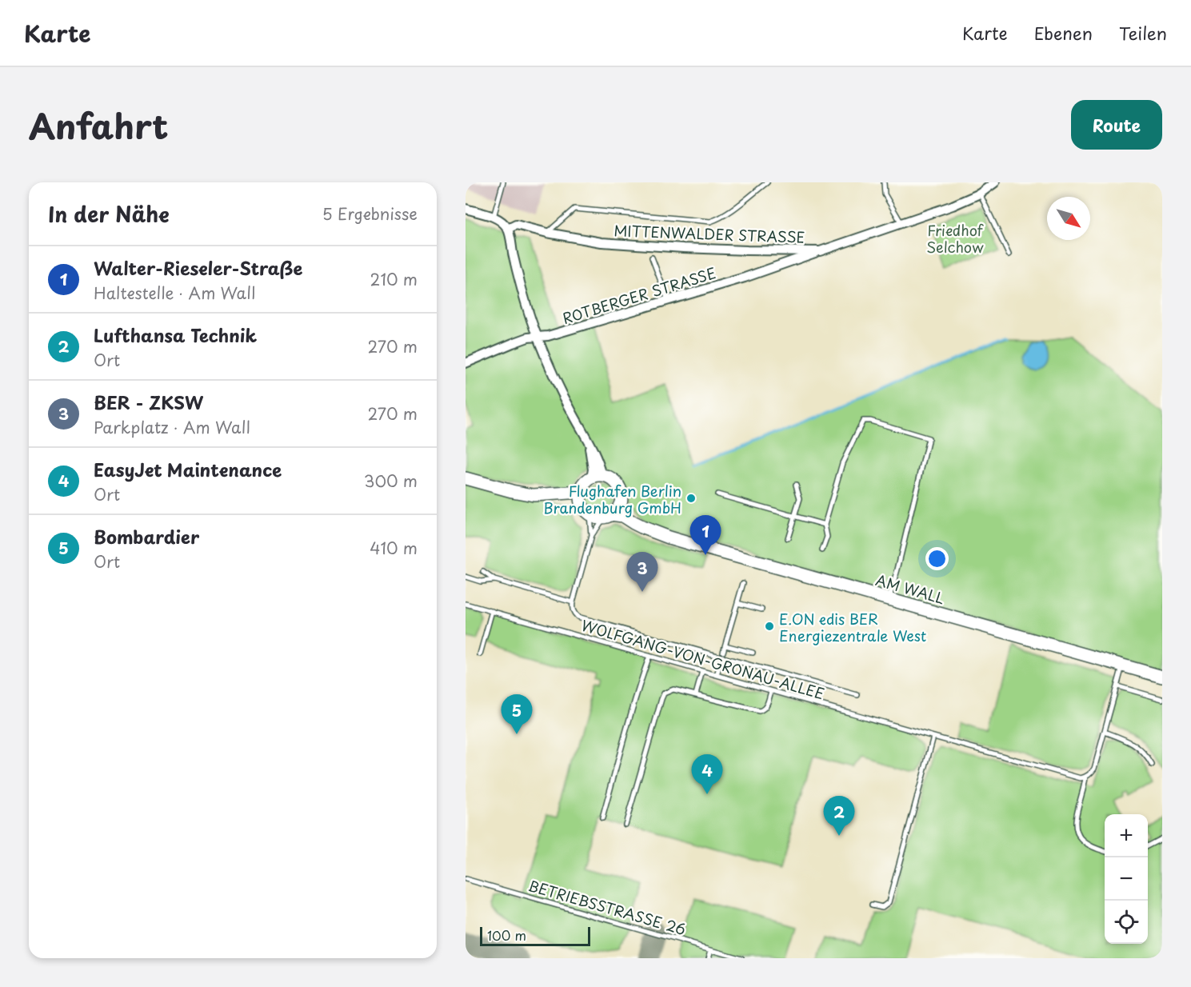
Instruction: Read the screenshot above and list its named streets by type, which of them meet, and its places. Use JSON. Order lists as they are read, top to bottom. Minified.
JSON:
{"streets":{"street":["MITTENWALDER STRASSE","ROTBERGER STRASSE","AM WALL"],"lane":["WOLFGANG-VON-GRONAU-ALLEE","BETRIEBSSTRASSE 26"]},"crossings":[["MITTENWALDER STRASSE","ROTBERGER STRASSE"]],"parks":["Friedhof Selchow"],"places":["Flughafen Berlin Brandenburg GmbH","E.ON edis BER Energiezentrale West"],"scale_bar":"100 m","north":"bottom right","page":{"header":"Karte","nav":["Karte","Ebenen","Teilen"],"title":"Anfahrt","buttons":"Route","heading":["In der Nähe","5 Ergebnisse"],"list":[{"mark":"1","name":"Walter-Rieseler-Straße","note":"Haltestelle · Am Wall","value":"210 m"},{"mark":"2","name":"Lufthansa Technik","note":"Ort","value":"270 m"},{"mark":"3","name":"BER - ZKSW","note":"Parkplatz · Am Wall","value":"270 m"},{"mark":"4","name":"EasyJet Maintenance","note":"Ort","value":"300 m"},{"mark":"5","name":"Bombardier","note":"Ort","value":"410 m"}],"pins":["1","3","5","4","2"],"map_buttons":["+","−"],"scale":"100 m"}}
